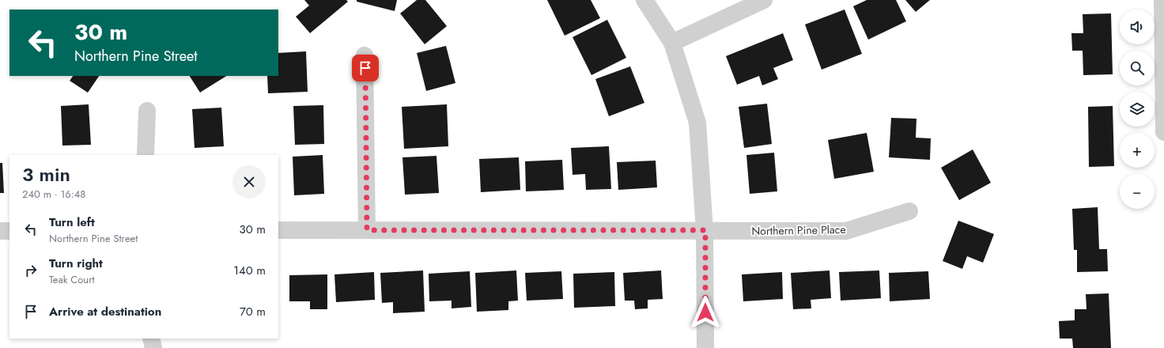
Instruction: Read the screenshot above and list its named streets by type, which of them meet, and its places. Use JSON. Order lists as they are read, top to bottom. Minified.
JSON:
{"streets":{"street":["Northern Pine Place"]},"page":{"map_buttons":["+","−"],"turn":["30 m","Northern Pine Street"],"heading":["3 min","240 m · 16:48"],"list":[{"name":"Turn left","note":"Northern Pine Street","value":"30 m"},{"name":"Turn right","note":"Teak Court","value":"140 m"},{"name":"Arrive at destination","value":"70 m"}]}}
